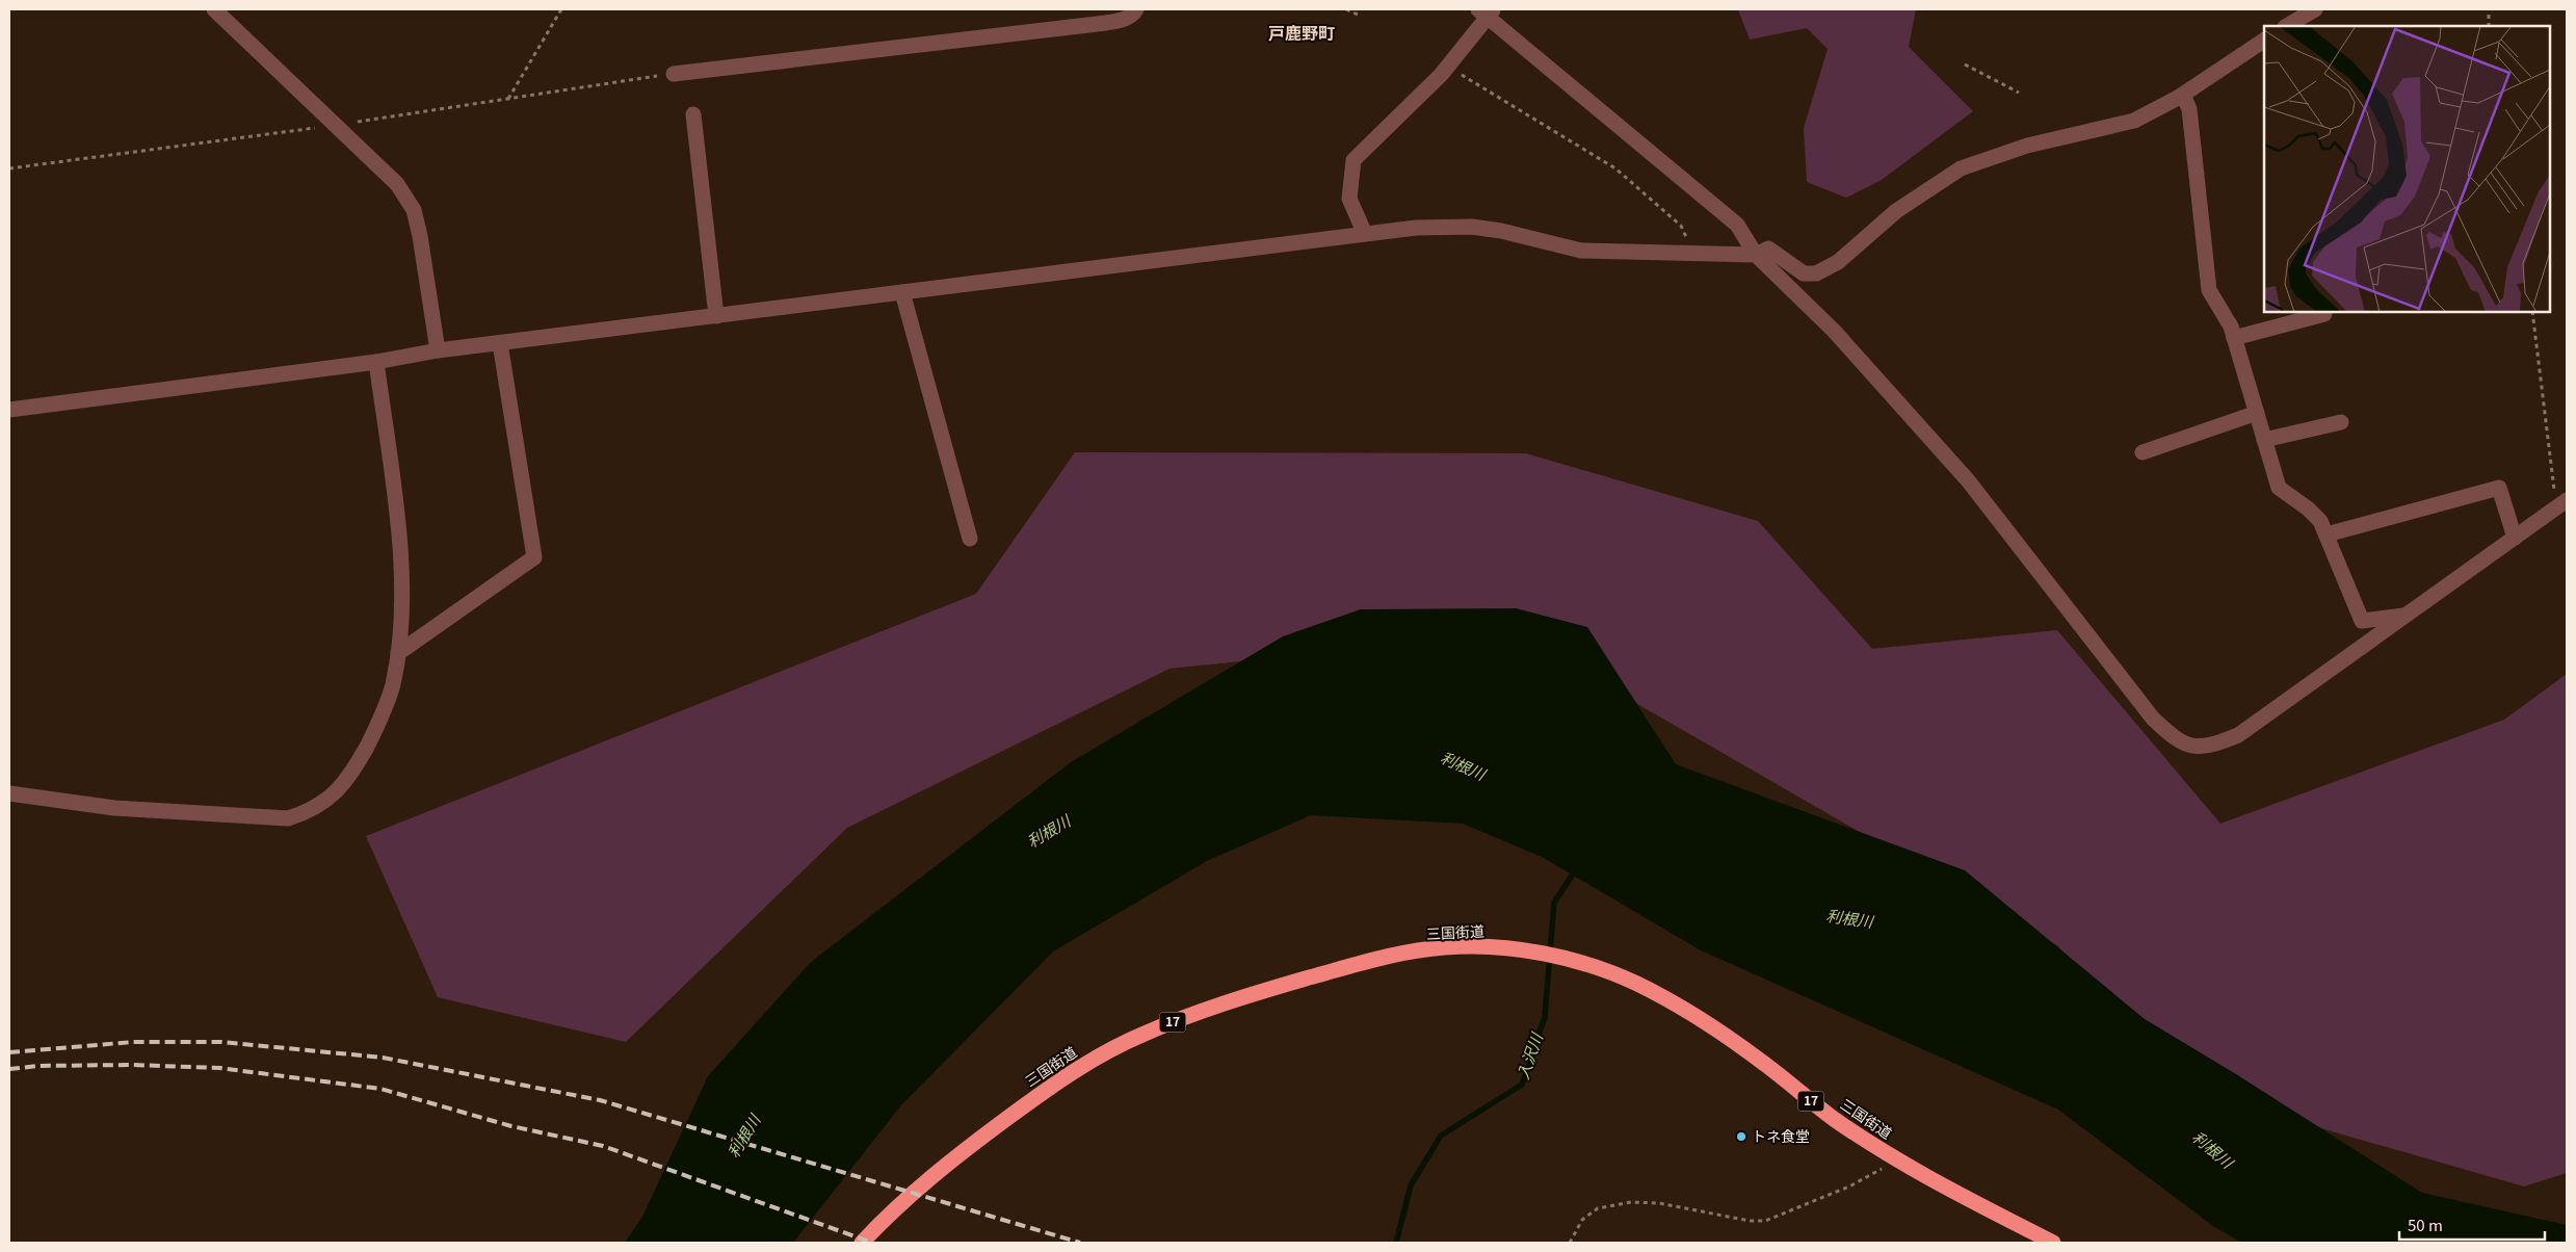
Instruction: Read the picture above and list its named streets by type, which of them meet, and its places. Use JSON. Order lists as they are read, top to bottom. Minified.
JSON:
{"streets":{"highway":["三国街道","17"]},"districts":["戸鹿野町"],"water":["利根川","入沢川"],"places":["トネ食堂"],"scale_bar":"50 m"}
